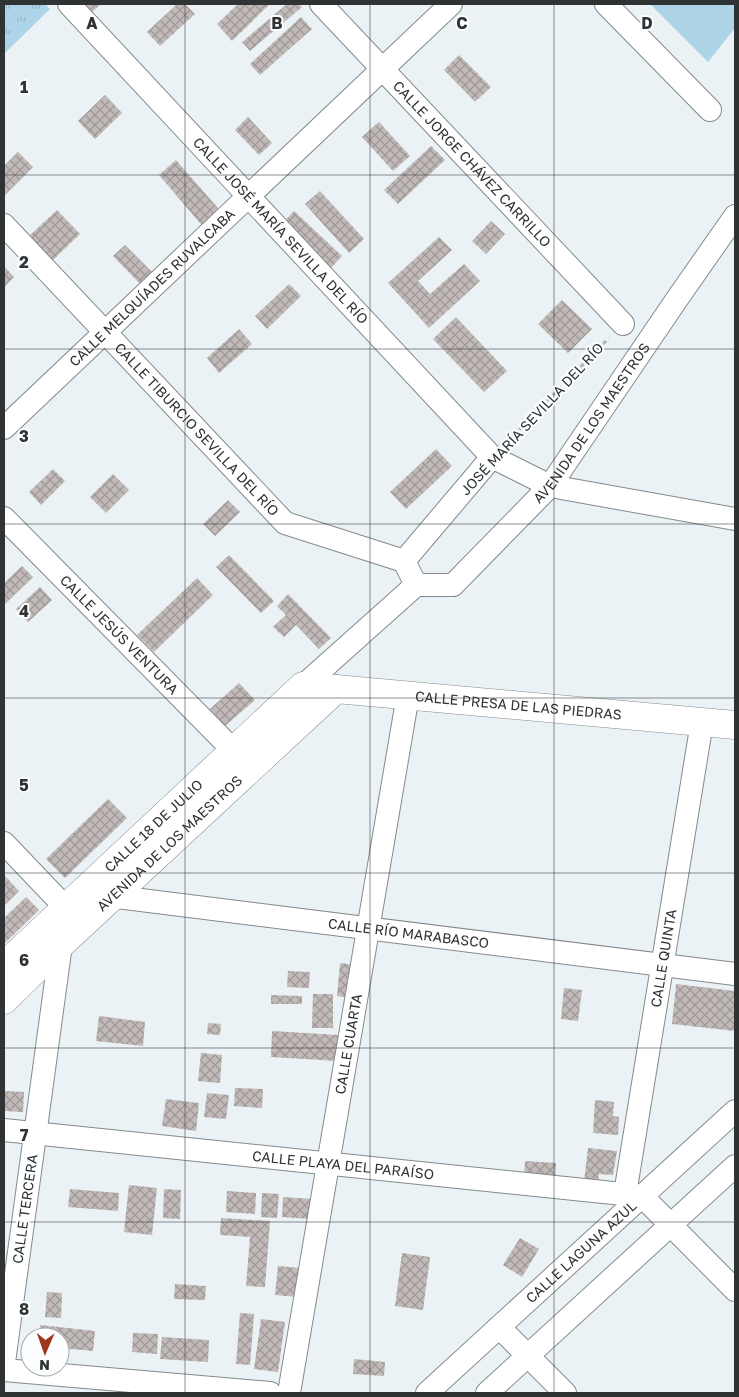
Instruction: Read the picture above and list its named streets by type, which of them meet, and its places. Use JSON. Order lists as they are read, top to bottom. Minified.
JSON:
{"streets":{"street":["CALLE JORGE CHÁVEZ CARRILLO","CALLE JOSÉ MARÍA SEVILLA DEL RÍO","CALLE MELQUÍADES RUVALCABA","JOSÉ MARÍA SEVILLA DEL RÍO","AVENIDA DE LOS MAESTROS","CALLE TIBURCIO SEVILLA DEL RÍO","CALLE JESÚS VENTURA","CALLE PRESA DE LAS PIEDRAS","CALLE 18 DE JULIO","CALLE RÍO MARABASCO","CALLE QUINTA","CALLE CUARTA","CALLE PLAYA DEL PARAÍSO","CALLE TERCERA","CALLE LAGUNA AZUL"]},"crossings":[["CALLE JORGE CHÁVEZ CARRILLO","CALLE MELQUÍADES RUVALCABA"],["CALLE JORGE CHÁVEZ CARRILLO","JOSÉ MARÍA SEVILLA DEL RÍO"],["CALLE JOSÉ MARÍA SEVILLA DEL RÍO","CALLE MELQUÍADES RUVALCABA"],["CALLE JOSÉ MARÍA SEVILLA DEL RÍO","JOSÉ MARÍA SEVILLA DEL RÍO"],["CALLE MELQUÍADES RUVALCABA","CALLE TIBURCIO SEVILLA DEL RÍO"],["JOSÉ MARÍA SEVILLA DEL RÍO","CALLE TIBURCIO SEVILLA DEL RÍO"],["AVENIDA DE LOS MAESTROS","CALLE PRESA DE LAS PIEDRAS"],["AVENIDA DE LOS MAESTROS","CALLE RÍO MARABASCO"],["AVENIDA DE LOS MAESTROS","CALLE TERCERA"],["CALLE JESÚS VENTURA","CALLE 18 DE JULIO"],["CALLE PRESA DE LAS PIEDRAS","CALLE 18 DE JULIO"],["CALLE PRESA DE LAS PIEDRAS","CALLE QUINTA"],["CALLE PRESA DE LAS PIEDRAS","CALLE CUARTA"],["CALLE 18 DE JULIO","CALLE RÍO MARABASCO"],["CALLE 18 DE JULIO","CALLE TERCERA"],["CALLE RÍO MARABASCO","CALLE QUINTA"],["CALLE RÍO MARABASCO","CALLE CUARTA"],["CALLE RÍO MARABASCO","CALLE TERCERA"],["CALLE QUINTA","CALLE PLAYA DEL PARAÍSO"],["CALLE QUINTA","CALLE LAGUNA AZUL"],["CALLE CUARTA","CALLE PLAYA DEL PARAÍSO"],["CALLE PLAYA DEL PARAÍSO","CALLE TERCERA"],["CALLE PLAYA DEL PARAÍSO","CALLE LAGUNA AZUL"]],"north":"bottom","grid":{"columns":["A","B","C","D"],"rows":["1","2","3","4","5","6","7","8"]}}
